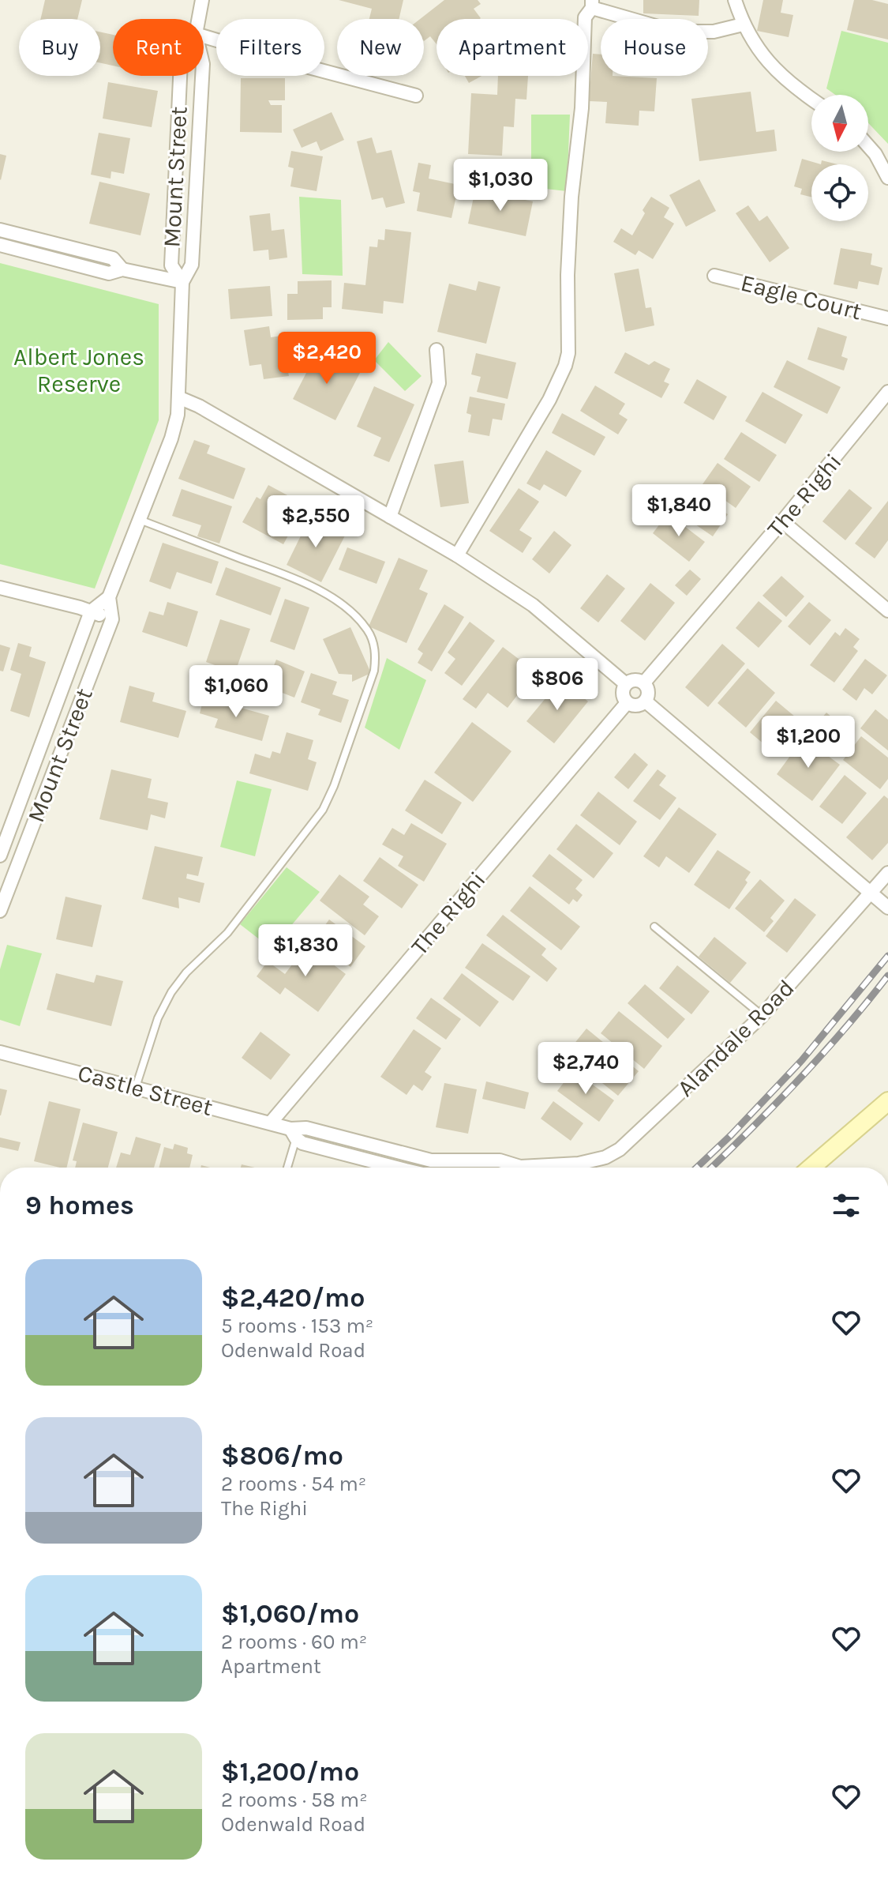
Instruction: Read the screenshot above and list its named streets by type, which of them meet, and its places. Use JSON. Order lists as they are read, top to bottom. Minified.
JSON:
{"streets":{"street":["Mount Street","Eagle Court","The Righi","Alandale Road","Castle Street"]},"crossings":[["The Righi","Castle Street"]],"parks":["Albert Jones Reserve"],"north":"bottom","page":{"chip":["Buy","Rent","Filters","New","Apartment","House"],"price":["$1,030","$2,420","$1,840","$2,550","$806","$1,060","$1,200","$1,830","$2,740"],"heading":"9 homes","list":[{"name":"$2,420/mo","note":"5 rooms · 153 m² · Odenwald Road"},{"name":"$806/mo","note":"2 rooms · 54 m² · The Righi"},{"name":"$1,060/mo","note":"2 rooms · 60 m² · Apartment"},{"name":"$1,200/mo","note":"2 rooms · 58 m² · Odenwald Road"}]}}
